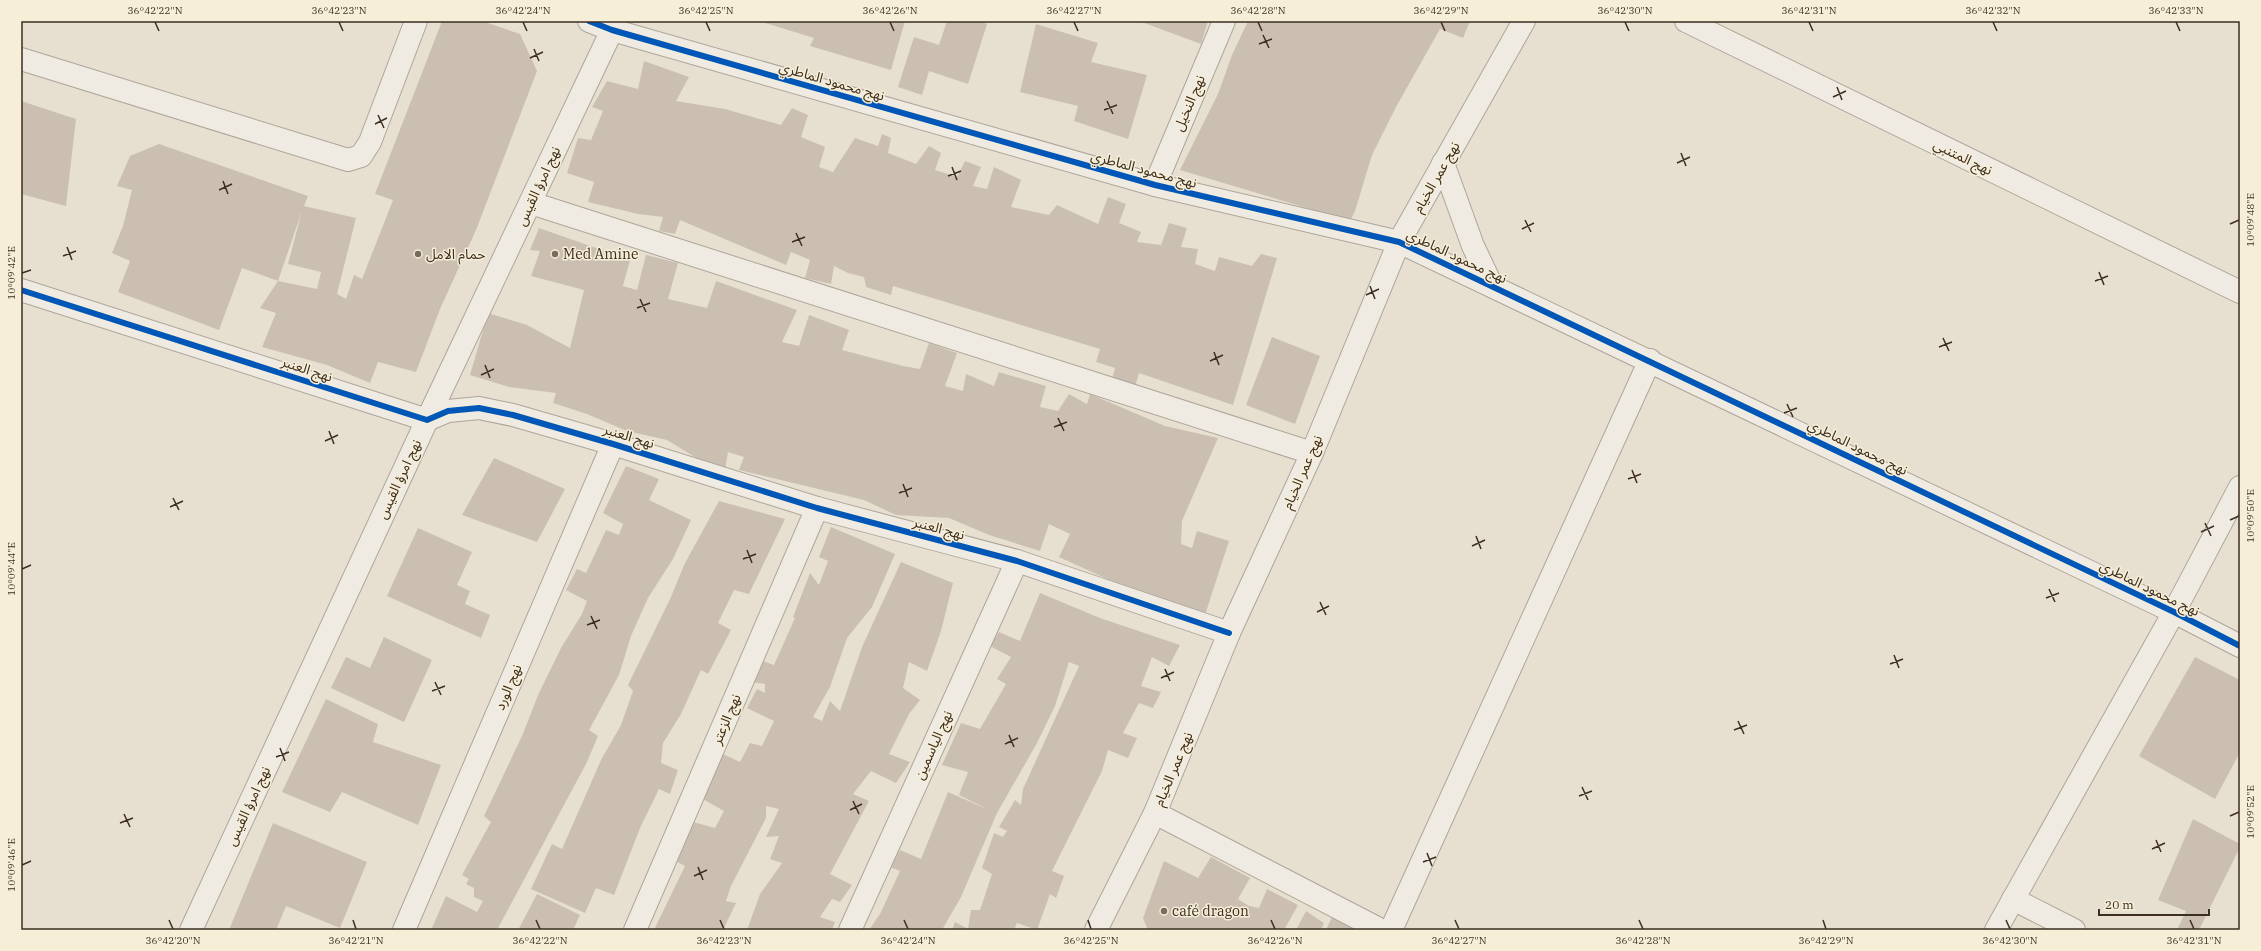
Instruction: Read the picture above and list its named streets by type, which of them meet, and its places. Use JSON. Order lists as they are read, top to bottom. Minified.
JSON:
{"streets":{"street":["نهج محمود الماطري","نهج النخيل","نهج المتنبي","نهج عمر الخيام","نهج امرؤ القيس","نهج العنبر","نهج الورد","نهج الزعتر","نهج الياسمين"]},"crossings":[["نهج محمود الماطري","نهج النخيل"],["نهج محمود الماطري","نهج عمر الخيام"],["نهج محمود الماطري","نهج امرؤ القيس"],["نهج عمر الخيام","نهج العنبر"],["نهج امرؤ القيس","نهج العنبر"],["نهج العنبر","نهج الورد"],["نهج العنبر","نهج الزعتر"],["نهج العنبر","نهج الياسمين"]],"places":["حمام الامل","Med Amine","café dragon"],"scale_bar":"20 m","coordinates":["36°42'22\"N","36°42'23\"N","36°42'24\"N","36°42'25\"N","36°42'26\"N","36°42'27\"N","36°42'28\"N","36°42'29\"N","36°42'30\"N","36°42'31\"N","36°42'32\"N","36°42'33\"N","10°09'48\"E","10°09'42\"E","10°09'50\"E","10°09'44\"E","10°09'52\"E","10°09'46\"E","36°42'20\"N","36°42'21\"N"]}
